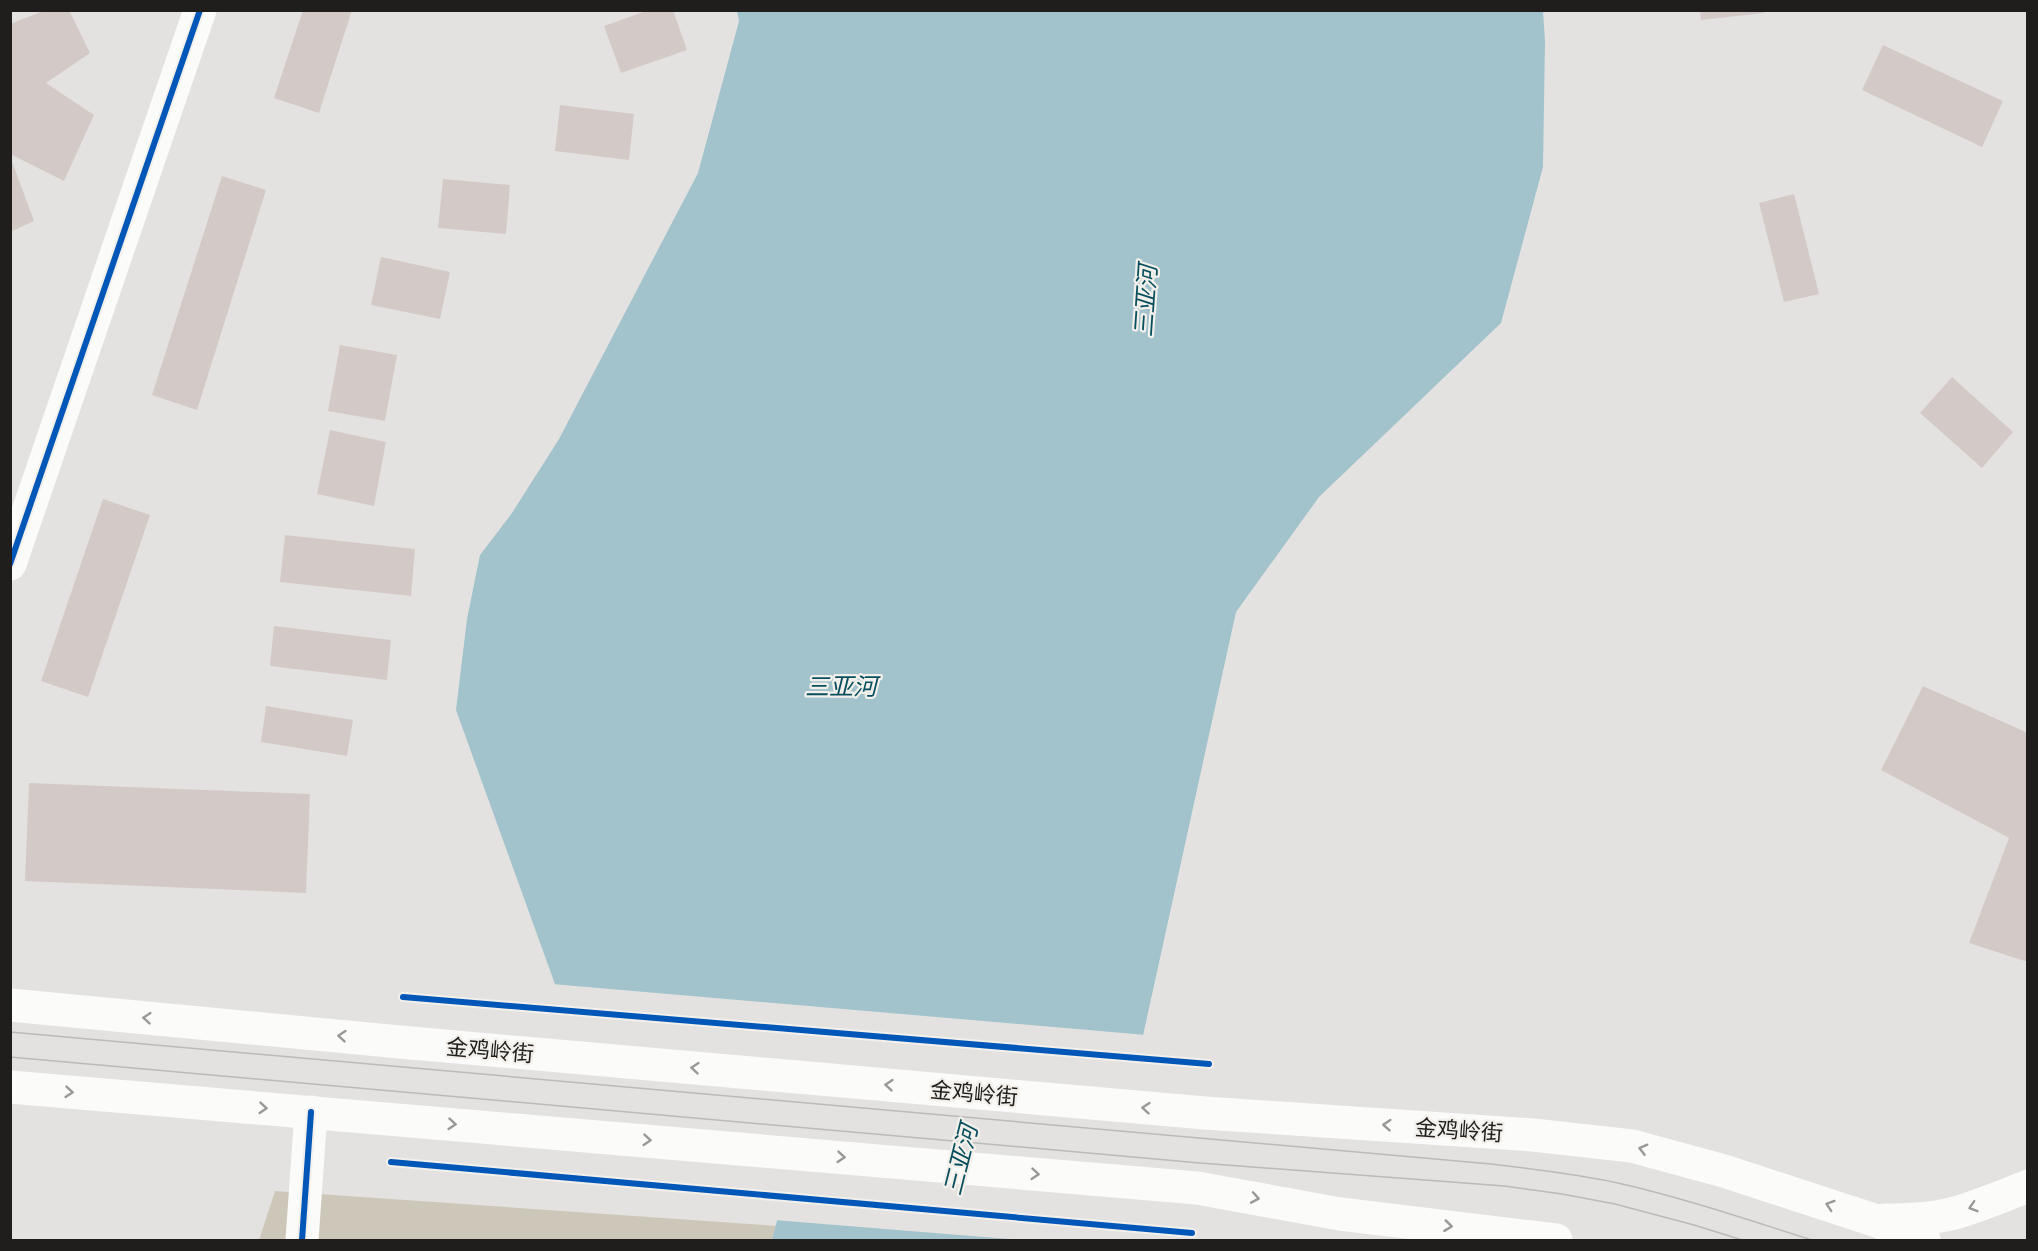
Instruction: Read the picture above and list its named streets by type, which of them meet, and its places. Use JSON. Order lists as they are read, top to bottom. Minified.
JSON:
{"streets":{"main road":["金鸡岭街"]},"water":["三亚河"]}
